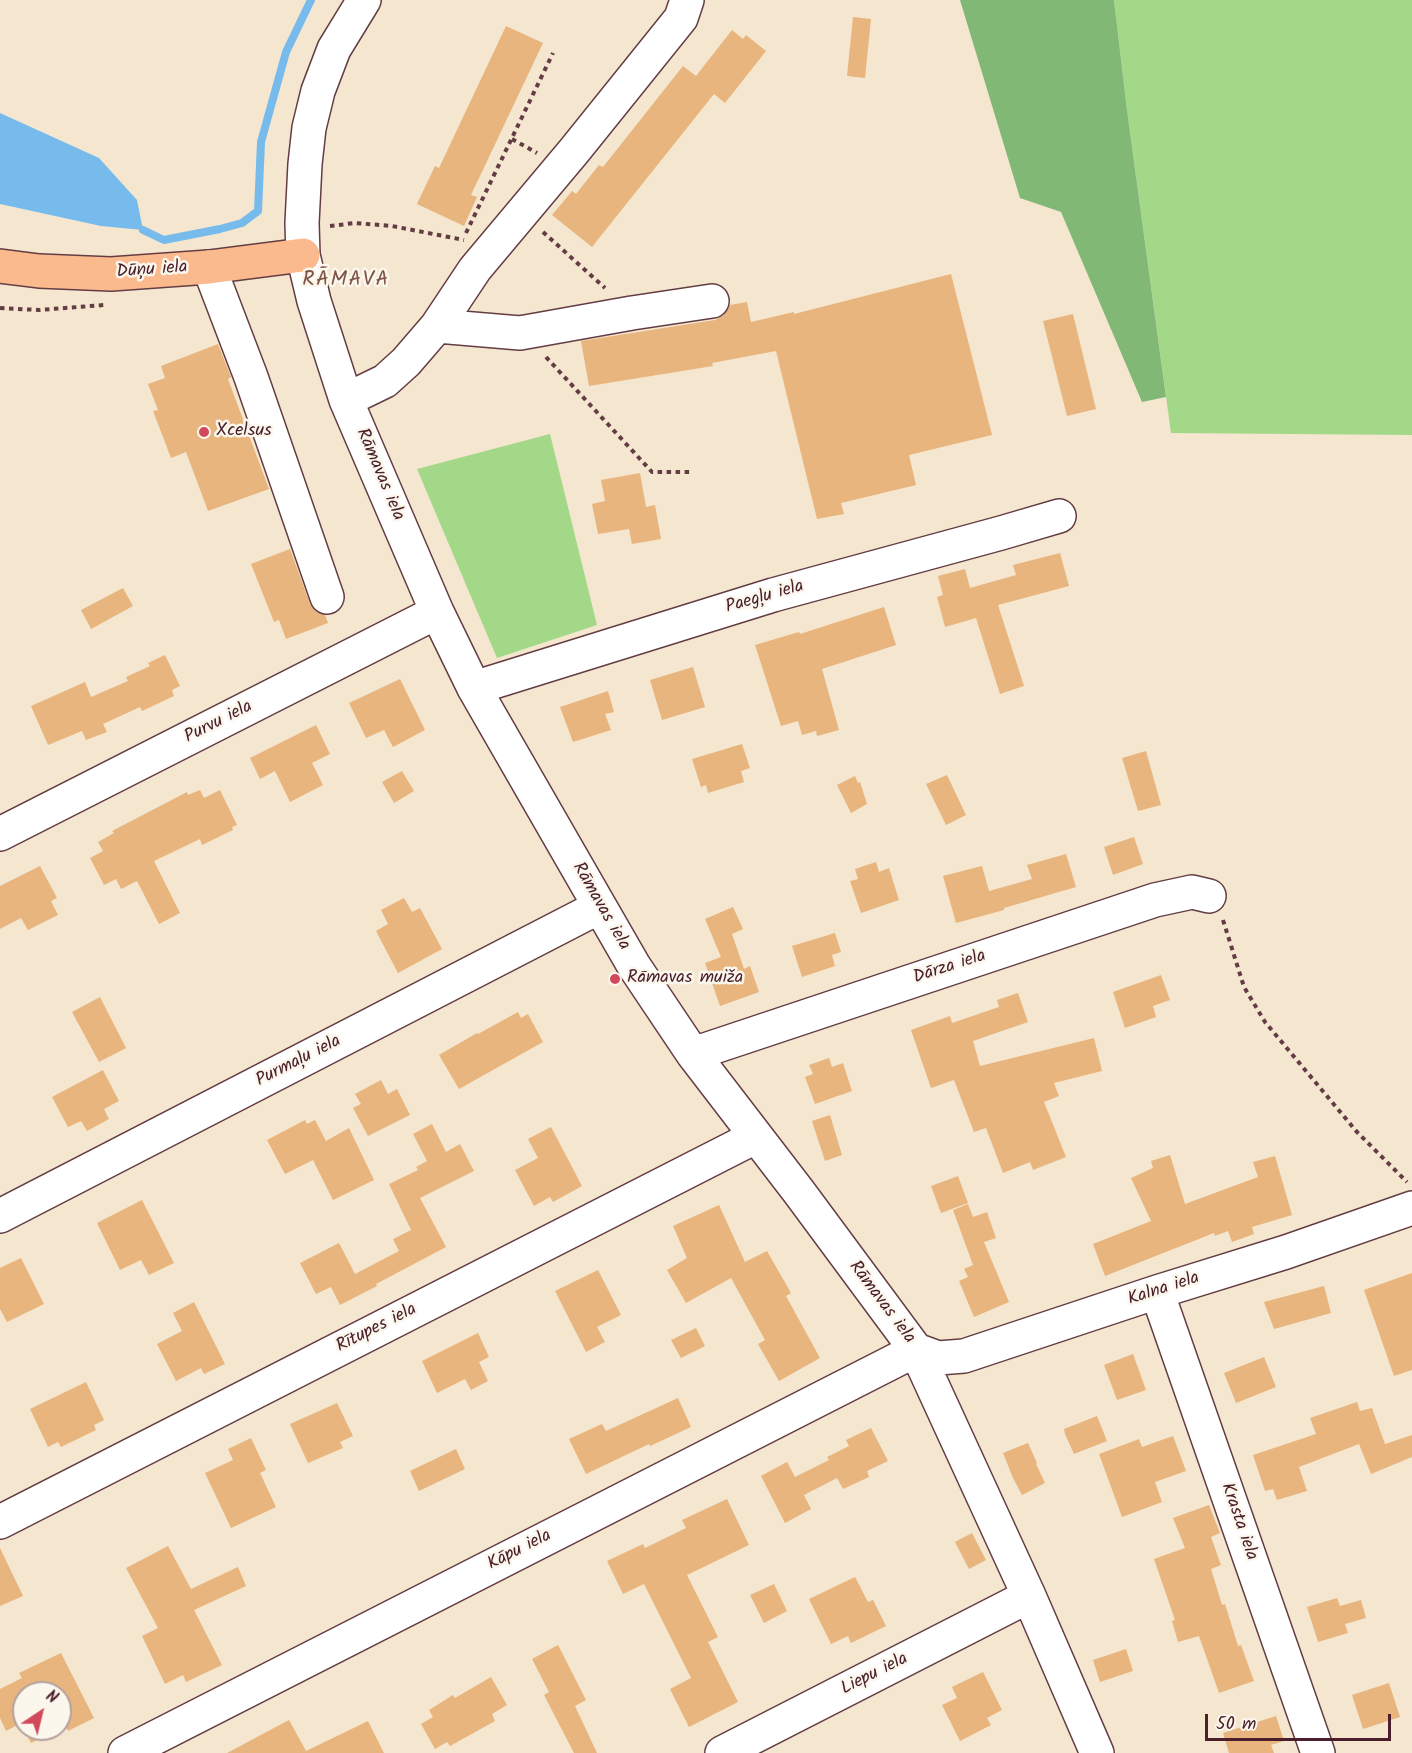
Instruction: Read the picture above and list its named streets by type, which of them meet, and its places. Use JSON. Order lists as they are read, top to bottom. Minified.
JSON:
{"streets":{"main road":["Dūņu iela"],"street":["Rāmavas iela","Paegļu iela","Purvu iela","Dārza iela","Purmaļu iela","Kalna iela","Rītupes iela","Krasta iela","Kāpu iela","Liepu iela"]},"crossings":[["Dūņu iela","Rāmavas iela"],["Rāmavas iela","Paegļu iela"],["Rāmavas iela","Purvu iela"],["Rāmavas iela","Dārza iela"],["Rāmavas iela","Purmaļu iela"],["Rāmavas iela","Kalna iela"],["Rāmavas iela","Rītupes iela"],["Rāmavas iela","Kāpu iela"],["Rāmavas iela","Liepu iela"],["Kalna iela","Krasta iela"],["Kalna iela","Kāpu iela"]],"districts":["RĀMAVA"],"places":["Xcelsus","Rāmavas muiža"],"scale_bar":"50 m","north":"top right"}
